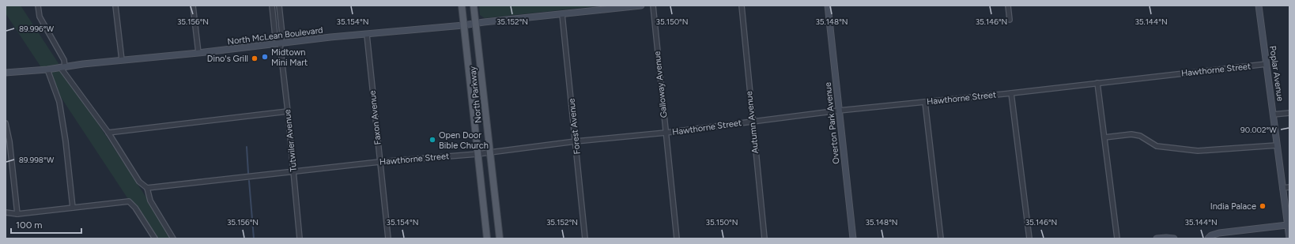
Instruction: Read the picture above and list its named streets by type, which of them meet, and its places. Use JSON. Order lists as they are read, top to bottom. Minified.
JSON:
{"streets":{"main road":["North McLean Boulevard","Poplar Avenue","North Parkway","Overton Park Avenue"],"street":["Hawthorne Street","Galloway Avenue","Faxon Avenue","Autumn Avenue","Forest Avenue","Tutwiler Avenue"]},"crossings":[["North McLean Boulevard","North Parkway"],["North McLean Boulevard","Faxon Avenue"],["North McLean Boulevard","Forest Avenue"],["North McLean Boulevard","Tutwiler Avenue"],["Hawthorne Street","Poplar Avenue"],["Hawthorne Street","Galloway Avenue"],["Hawthorne Street","North Parkway"],["Hawthorne Street","Faxon Avenue"],["Hawthorne Street","Autumn Avenue"],["Hawthorne Street","Overton Park Avenue"],["Hawthorne Street","Forest Avenue"],["Hawthorne Street","Tutwiler Avenue"]],"places":["Midtown Mini Mart","Dino's Grill","Open Door Bible Church","India Palace"],"scale_bar":"100 m","coordinates":["35.156°N","35.154°N","35.152°N","35.150°N","35.148°N","35.146°N","35.144°N","89.996°W","90.002°W","89.998°W"]}
